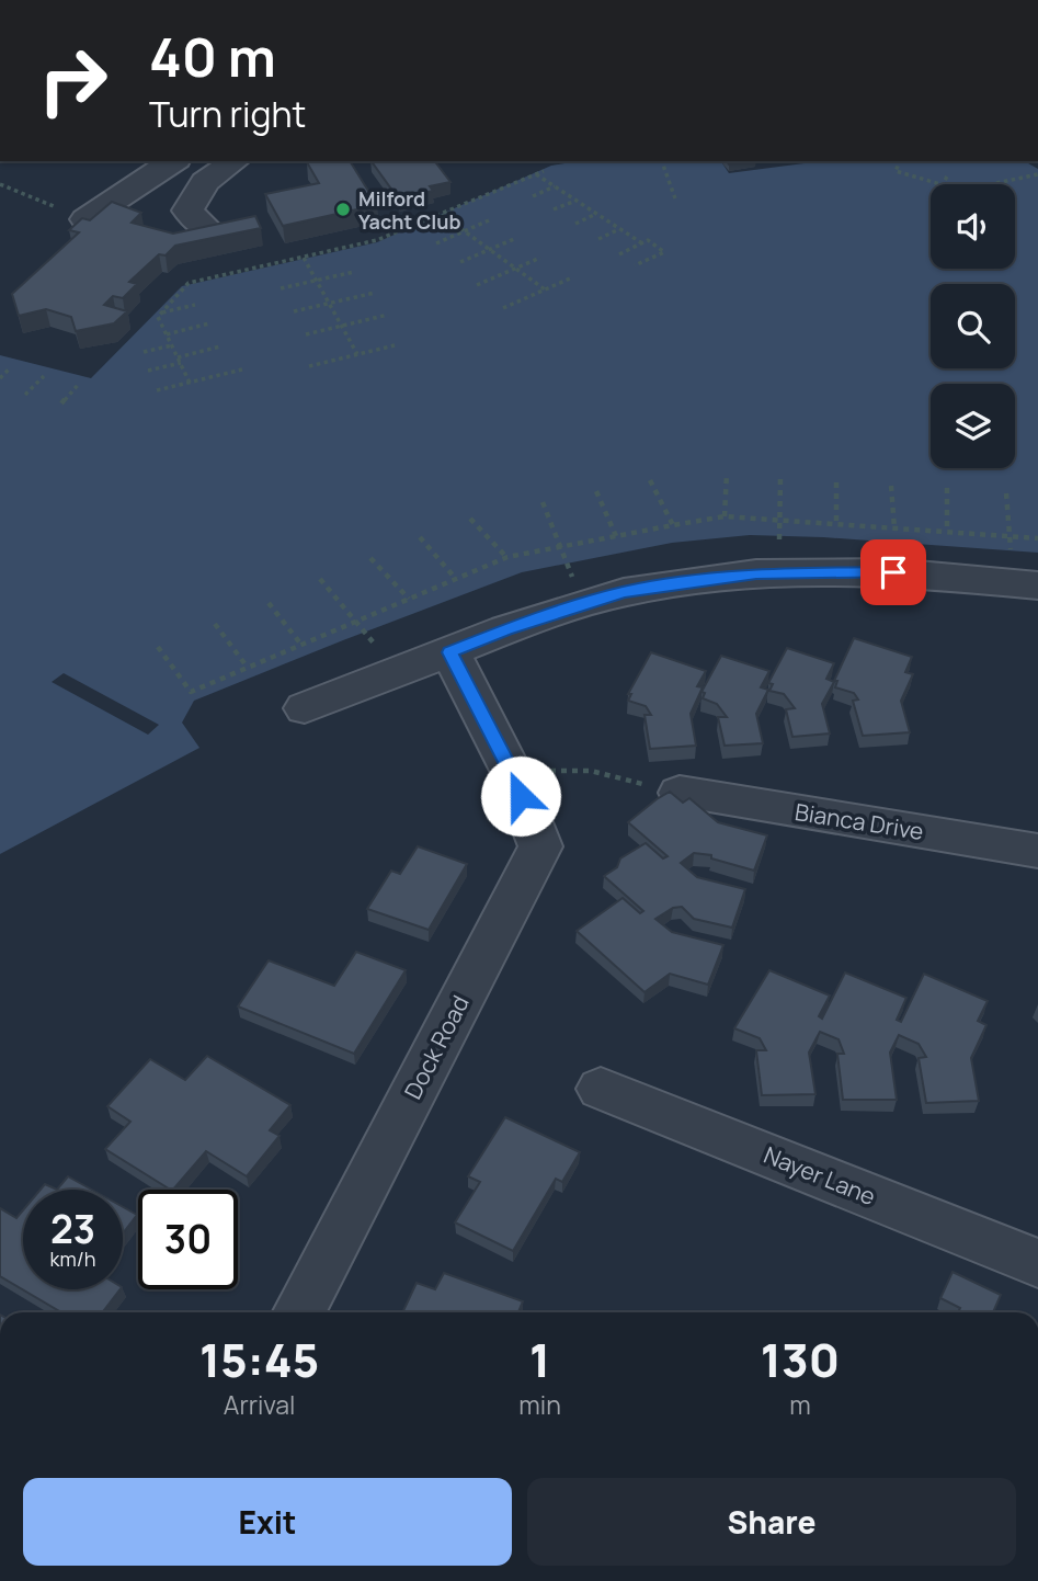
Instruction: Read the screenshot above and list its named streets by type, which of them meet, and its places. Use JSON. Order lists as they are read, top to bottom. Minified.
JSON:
{"streets":{"street":["Bianca Drive","Dock Road","Nayer Lane"]},"places":["Milford Yacht Club"],"page":{"turn":["40 m","Turn right"],"speed":"23 km/h","limit":"30","eta":["15:45","Arrival","1","min","130","m"],"buttons":["Exit","Share"]}}
